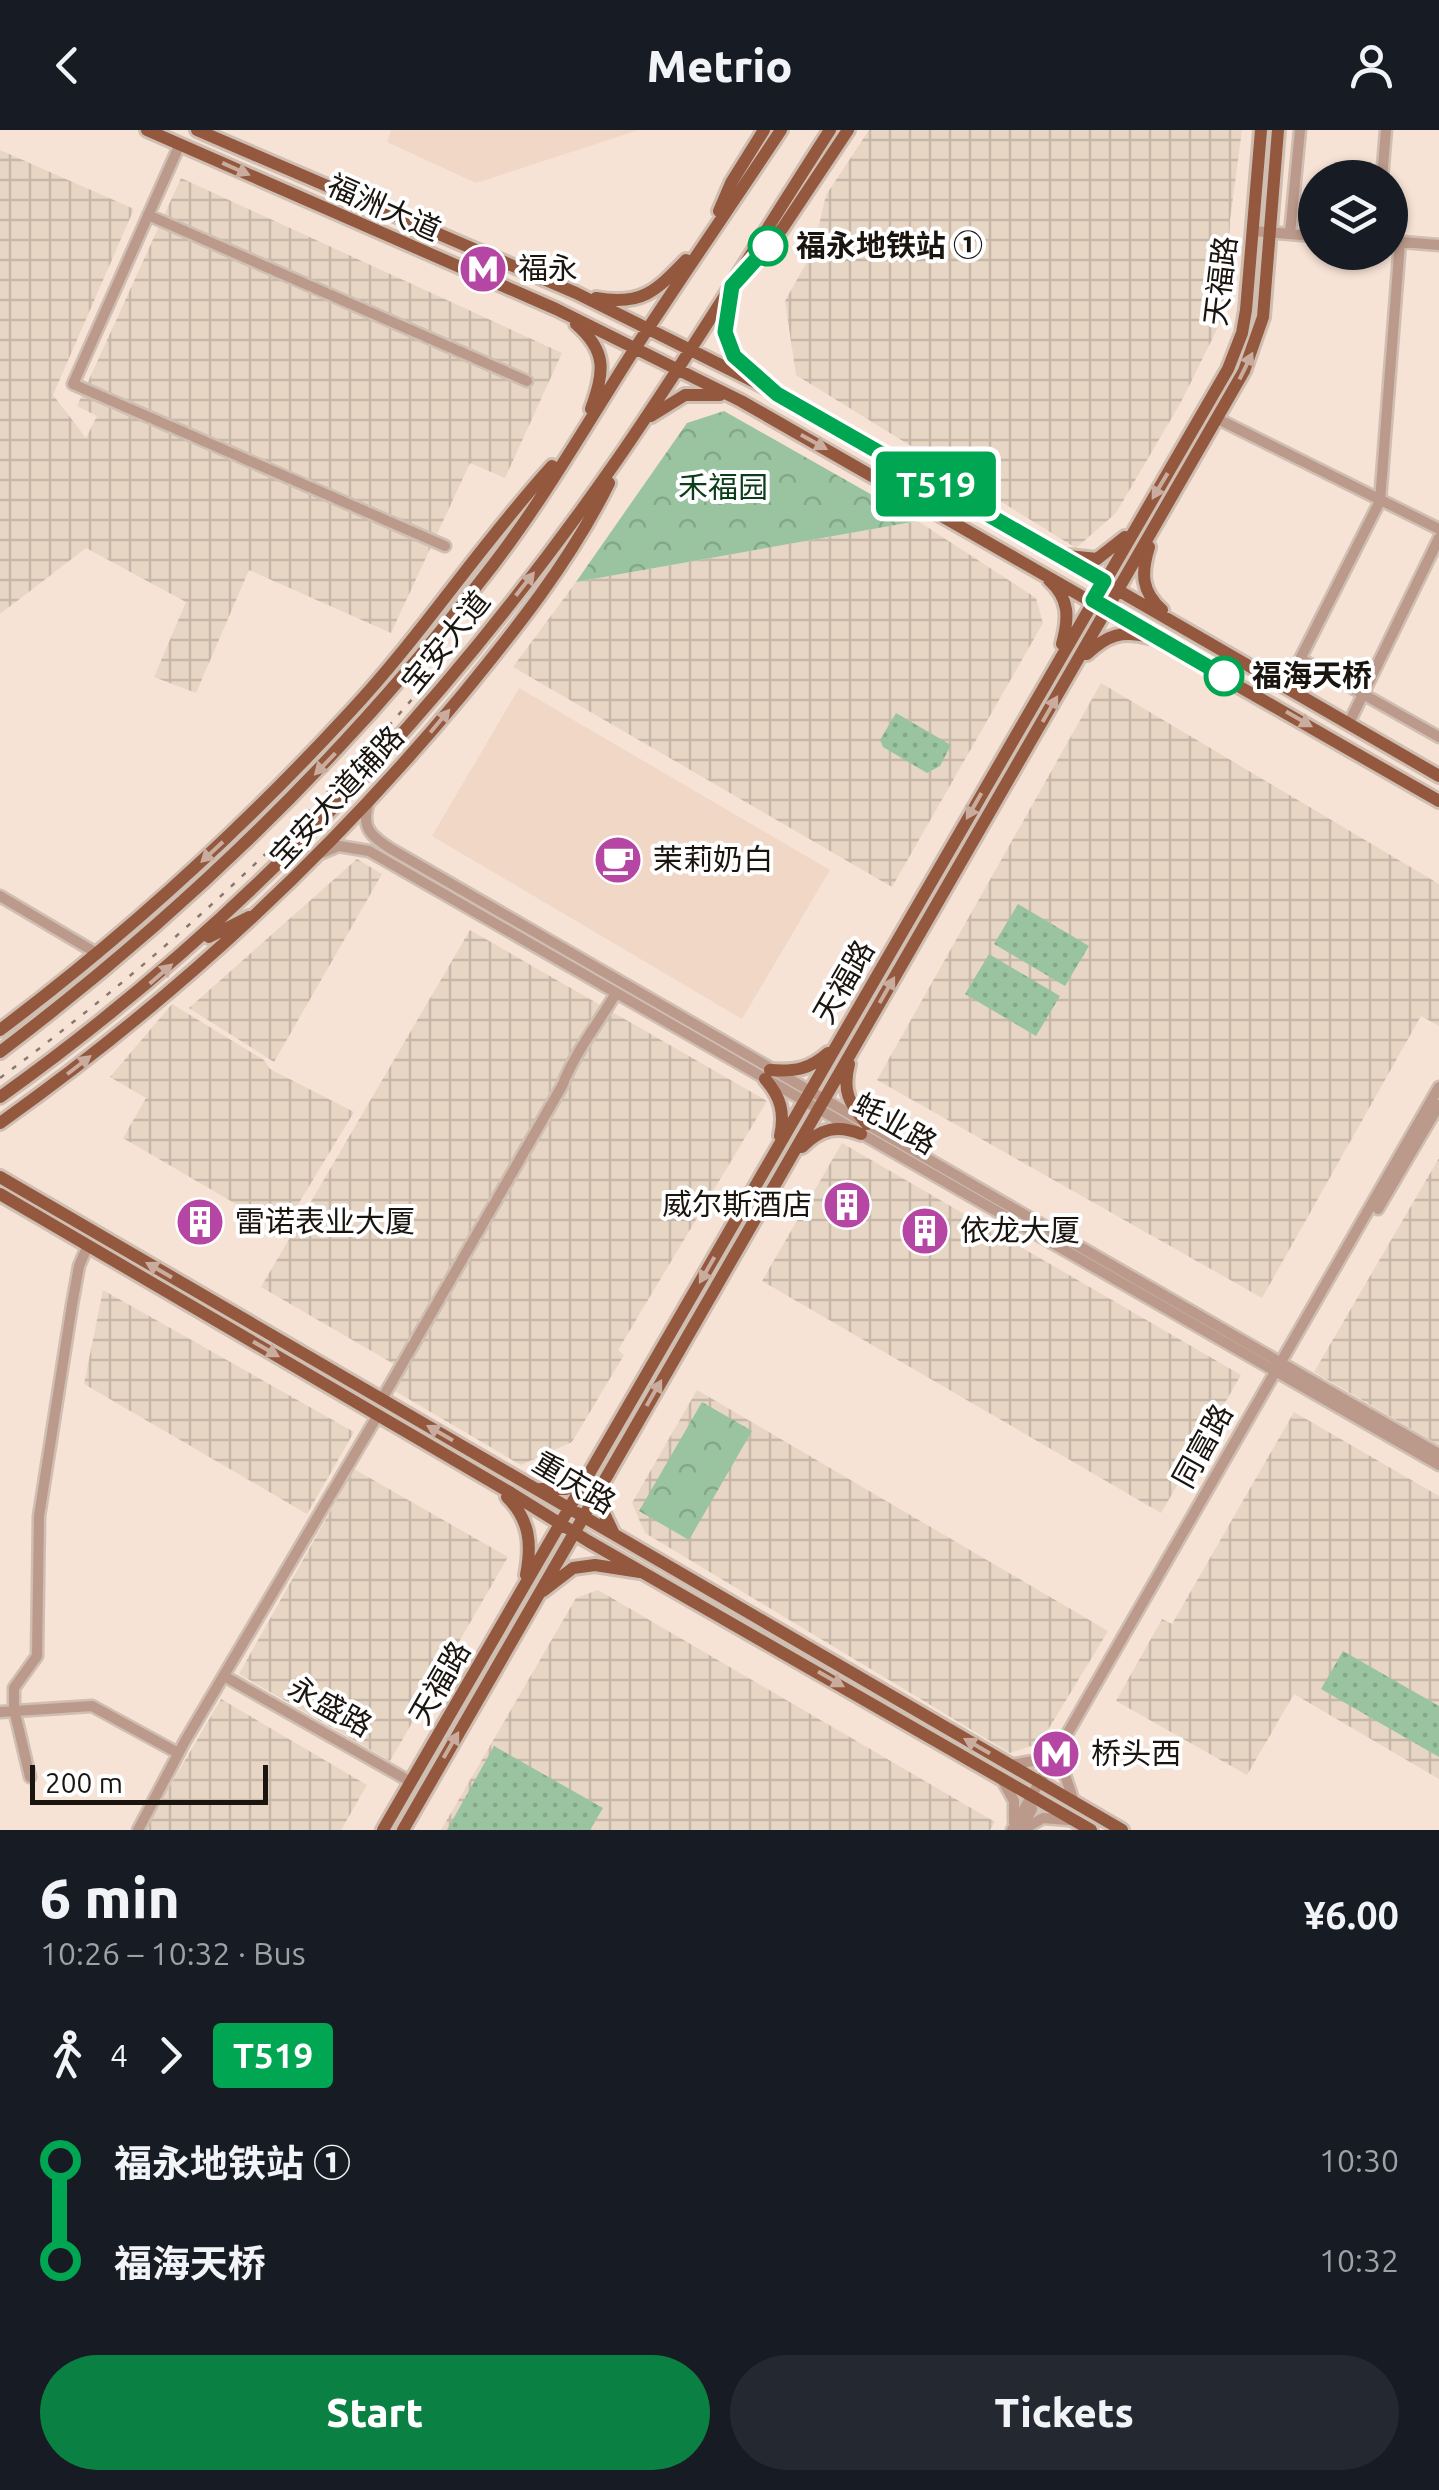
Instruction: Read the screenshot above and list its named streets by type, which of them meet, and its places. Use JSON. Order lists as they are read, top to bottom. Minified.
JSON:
{"streets":{"main road":["福洲大道","天福路","宝安大道","宝安大道辅路","重庆路"],"street":["蚝业路","同富路","永盛路"]},"crossings":[["福洲大道","天福路"],["福洲大道","宝安大道"],["天福路","蚝业路"],["天福路","重庆路"],["天福路","永盛路"],["宝安大道","宝安大道辅路"],["宝安大道辅路","蚝业路"],["蚝业路","同富路"],["同富路","重庆路"]],"parks":["禾福园"],"places":{"other":["福永地铁站 ①","福海天桥"],"metro station":["福永","桥头西"],"cafe":["茉莉奶白"],"building":["威尔斯酒店","雷诺表业大厦","依龙大厦"]},"lines":["bus line T519"],"scale_bar":"200 m","page":{"header":"Metrio","on_map":"T519","scale":"200 m","heading":["6 min","10:26 – 10:32 · Bus","¥6.00"],"legs":["4","T519"],"list":[{"name":"福永地铁站 ①","value":"10:30"},{"name":"福海天桥","value":"10:32"}],"buttons":["Start","Tickets"]}}
